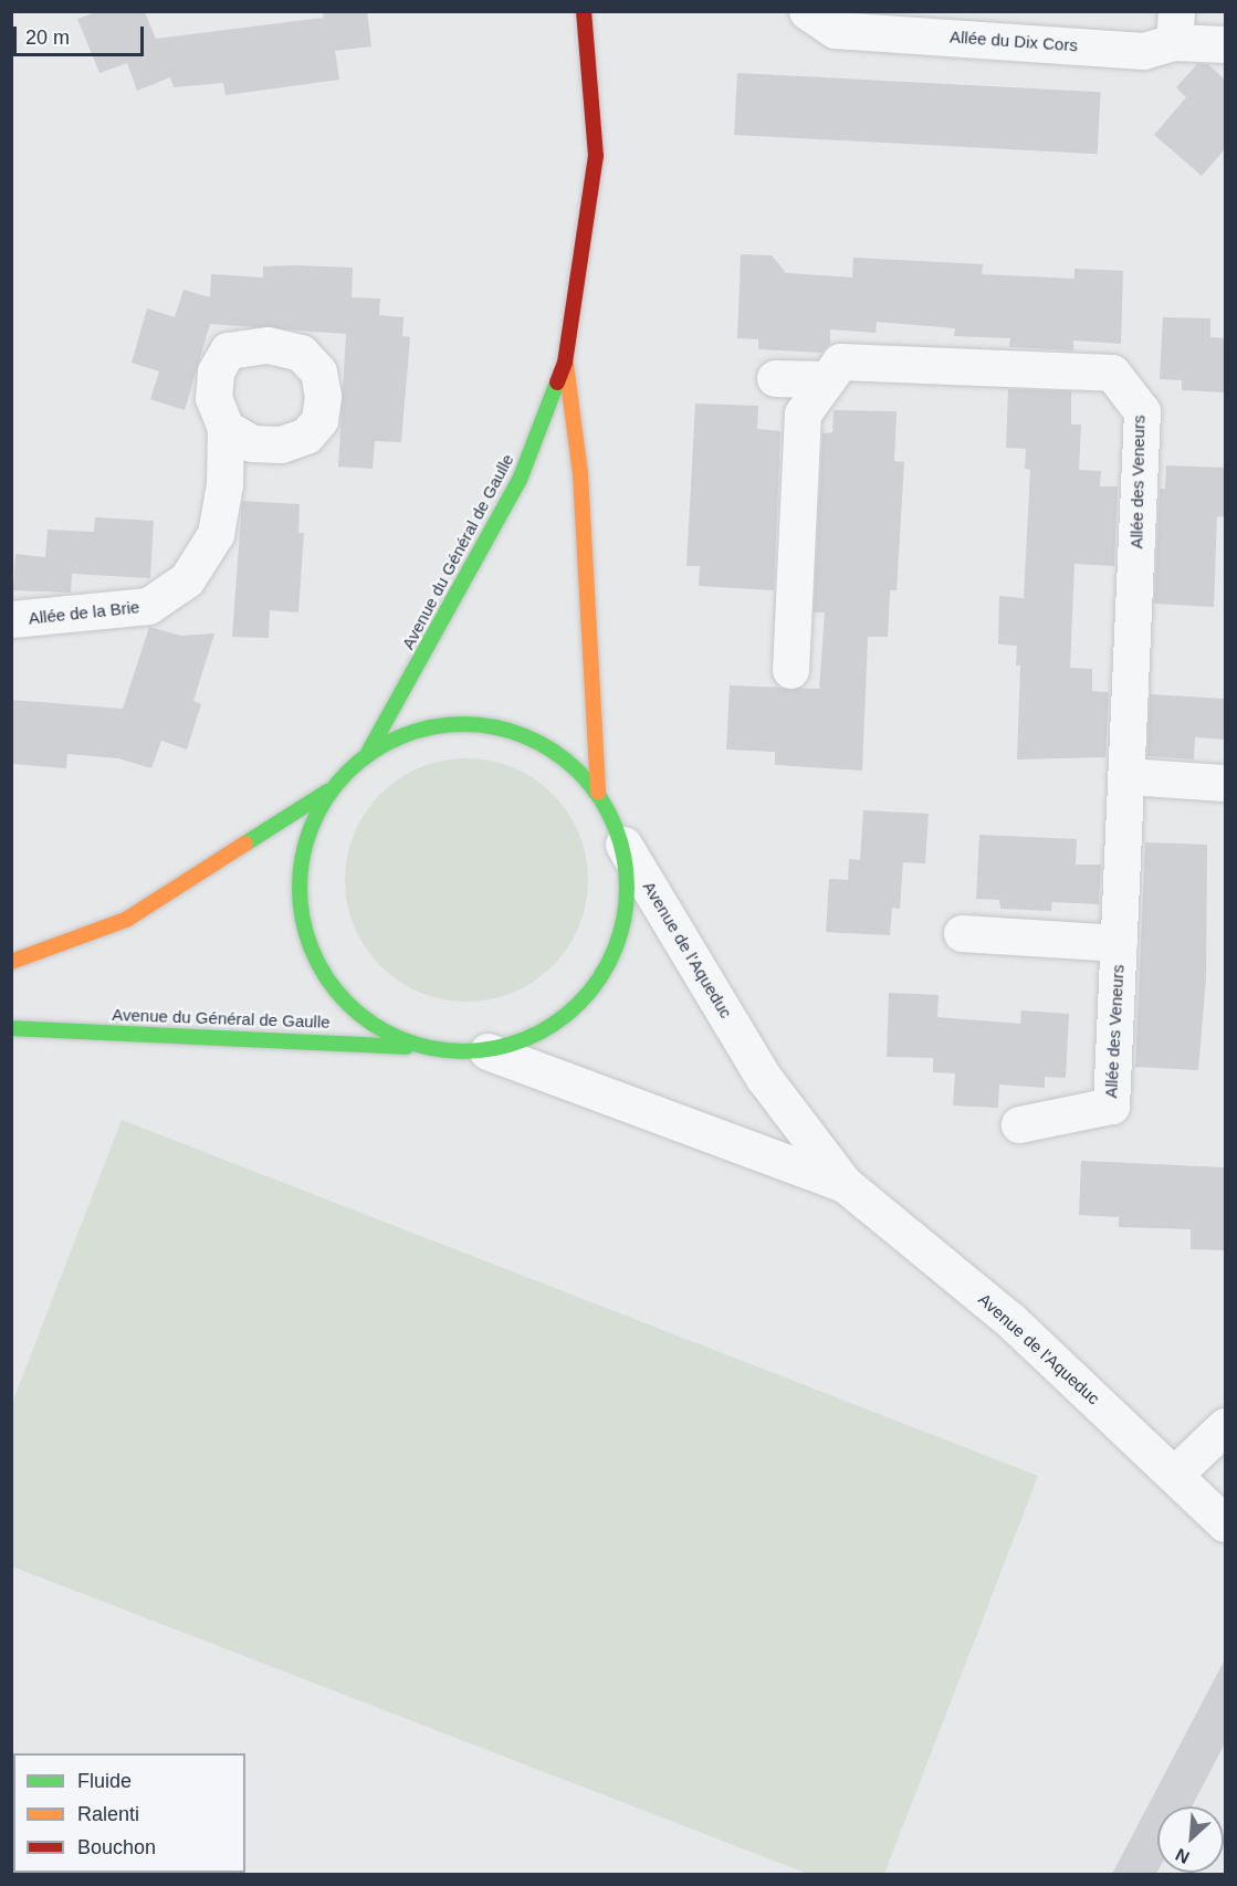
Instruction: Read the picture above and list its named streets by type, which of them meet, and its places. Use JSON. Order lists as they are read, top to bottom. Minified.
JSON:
{"streets":{"street":["Allée du Dix Cors","Allée des Veneurs","Avenue du Général de Gaulle","Allée de la Brie","Avenue de l'Aqueduc"]},"crossings":[["Avenue du Général de Gaulle","Avenue de l'Aqueduc"]],"legend":["Fluide","Ralenti","Bouchon"],"scale_bar":"20 m","north":"bottom left"}
